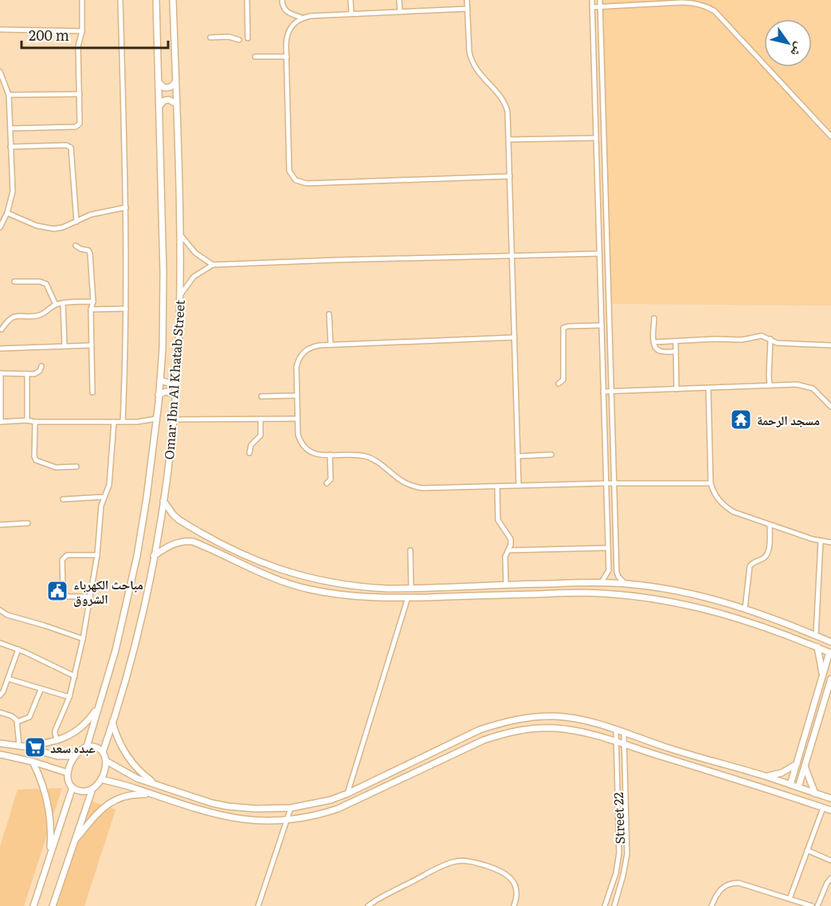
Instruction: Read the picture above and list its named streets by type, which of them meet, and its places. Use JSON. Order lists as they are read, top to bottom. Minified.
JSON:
{"streets":{"street":["Omar Ibn Al Khatab Street","Street 22"]},"places":{"temple":["مسجد الرحمة"],"public building":["مباحث الكهرباء الشروق"],"supermarket":["عبده سعد"]},"scale_bar":"200 m","north":"bottom right"}
